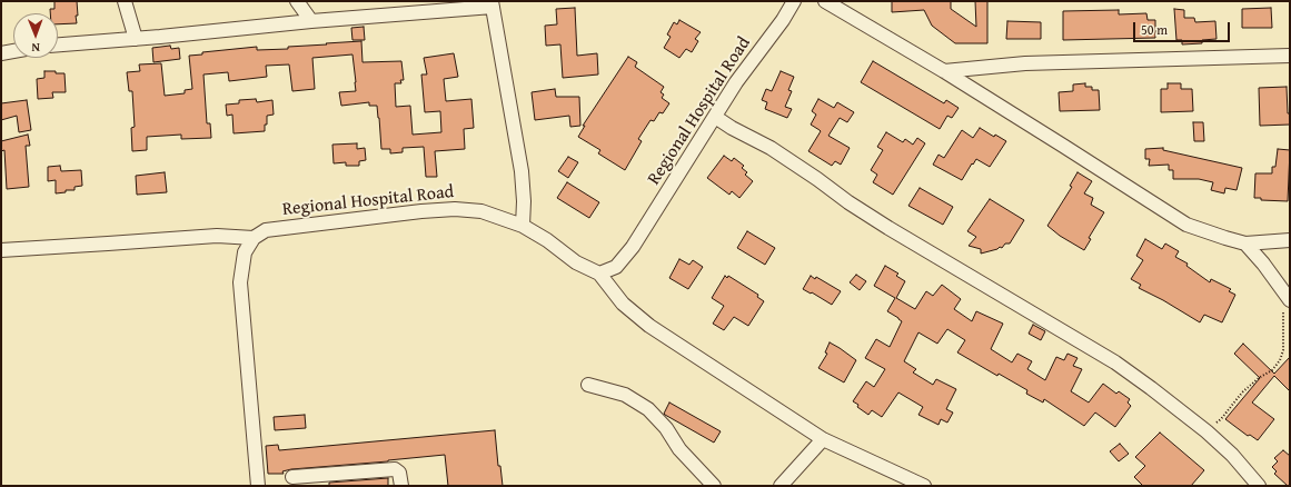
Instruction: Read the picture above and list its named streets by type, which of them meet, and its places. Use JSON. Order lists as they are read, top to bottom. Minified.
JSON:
{"streets":{"street":["Regional Hospital Road"]},"scale_bar":"50 m","north":"bottom"}
